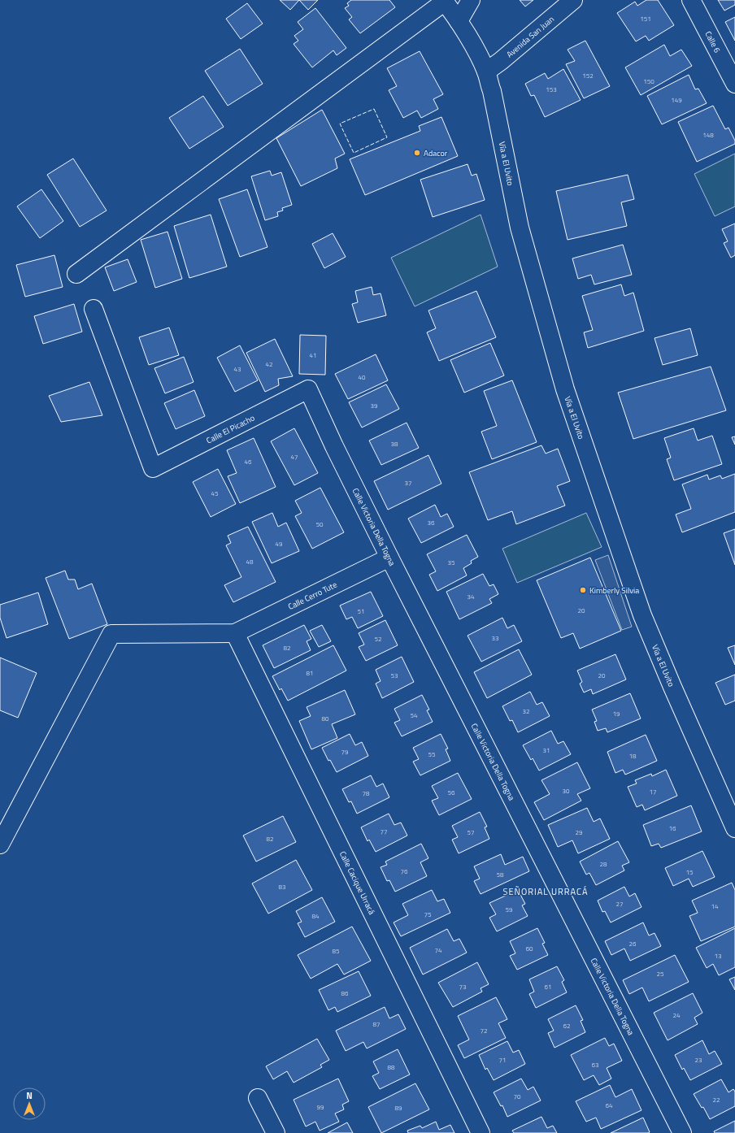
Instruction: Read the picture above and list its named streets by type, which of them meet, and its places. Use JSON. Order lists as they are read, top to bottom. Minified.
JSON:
{"streets":{"street":["Avenida San Juan","Calle 6","Vía a El Uvito","Calle El Picacho","Calle Victoria Della Togna","Calle Cerro Tute","Calle Cacique Urracá"]},"crossings":[["Avenida San Juan","Vía a El Uvito"],["Calle El Picacho","Calle Victoria Della Togna"],["Calle Victoria Della Togna","Calle Cerro Tute"],["Calle Cerro Tute","Calle Cacique Urracá"]],"districts":["SEÑORIAL URRACÁ"],"places":["Adacor","Kimberly Silvia"],"house_numbers":["151","152","150","153","149","148","41","42","43","40","39","38","47","46","37","45","36","50","49","48","35","34","20","51","33","52","82","81","53","20","32","19","54","80","31","79","55","18","30","17","56","78","16","77","57","29","82","28","76","15","58","83","27","14","59","75","84","26","60","74","85","13","25","73","61","86","24","87","62","72","71","23","63","88","70","22","64","99","89"],"north":"top"}
